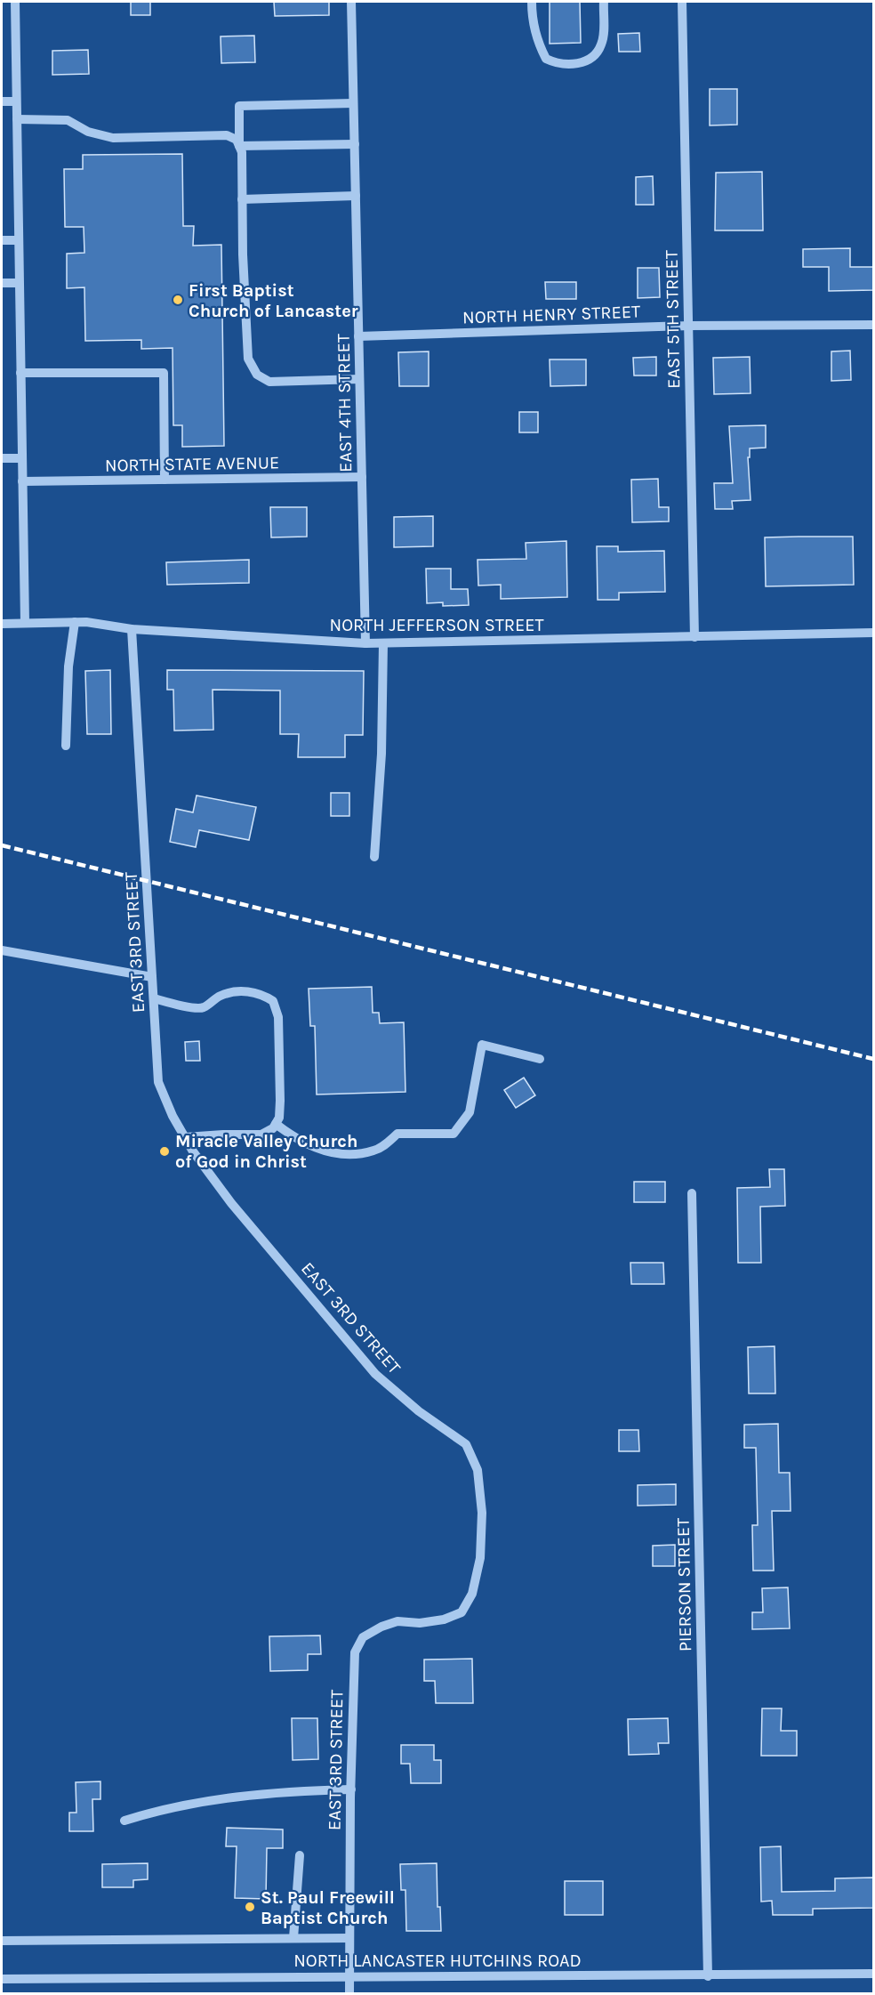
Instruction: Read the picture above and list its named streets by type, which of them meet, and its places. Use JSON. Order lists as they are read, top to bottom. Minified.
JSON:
{"streets":{"street":["NORTH HENRY STREET","EAST 5TH STREET","EAST 4TH STREET","NORTH STATE AVENUE","NORTH JEFFERSON STREET","EAST 3RD STREET","PIERSON STREET","NORTH LANCASTER HUTCHINS ROAD"]},"crossings":[["NORTH HENRY STREET","EAST 5TH STREET"],["NORTH HENRY STREET","EAST 4TH STREET"],["EAST 5TH STREET","NORTH JEFFERSON STREET"],["EAST 4TH STREET","NORTH STATE AVENUE"],["EAST 4TH STREET","NORTH JEFFERSON STREET"],["NORTH JEFFERSON STREET","EAST 3RD STREET"],["EAST 3RD STREET","NORTH LANCASTER HUTCHINS ROAD"],["PIERSON STREET","NORTH LANCASTER HUTCHINS ROAD"]],"places":["First Baptist Church of Lancaster","Miracle Valley Church of God in Christ","St. Paul Freewill Baptist Church"]}
